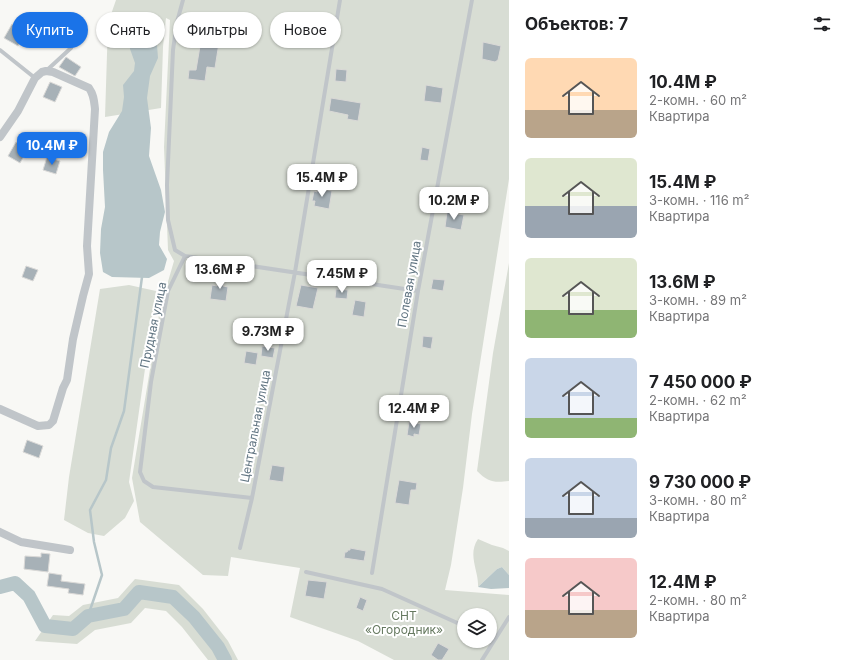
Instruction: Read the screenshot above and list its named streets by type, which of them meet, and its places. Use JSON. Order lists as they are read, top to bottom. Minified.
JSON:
{"streets":{"lane":["Полевая улица","Прудная улица","Центральная улица"]},"crossings":[["Прудная улица","Центральная улица"]],"parks":["СНТ «Огородник»"],"page":{"heading":"Объектов: 7","chip":["Купить","Снять","Фильтры","Новое"],"list":[{"name":"10.4M ₽","note":"2-комн. · 60 m² · Квартира"},{"name":"15.4M ₽","note":"3-комн. · 116 m² · Квартира"},{"name":"13.6M ₽","note":"3-комн. · 89 m² · Квартира"},{"name":"7 450 000 ₽","note":"2-комн. · 62 m² · Квартира"},{"name":"9 730 000 ₽","note":"3-комн. · 80 m² · Квартира"},{"name":"12.4M ₽","note":"2-комн. · 80 m² · Квартира"}],"price":["10.4M ₽","15.4M ₽","10.2M ₽","13.6M ₽","7.45M ₽","9.73M ₽","12.4M ₽"]}}
